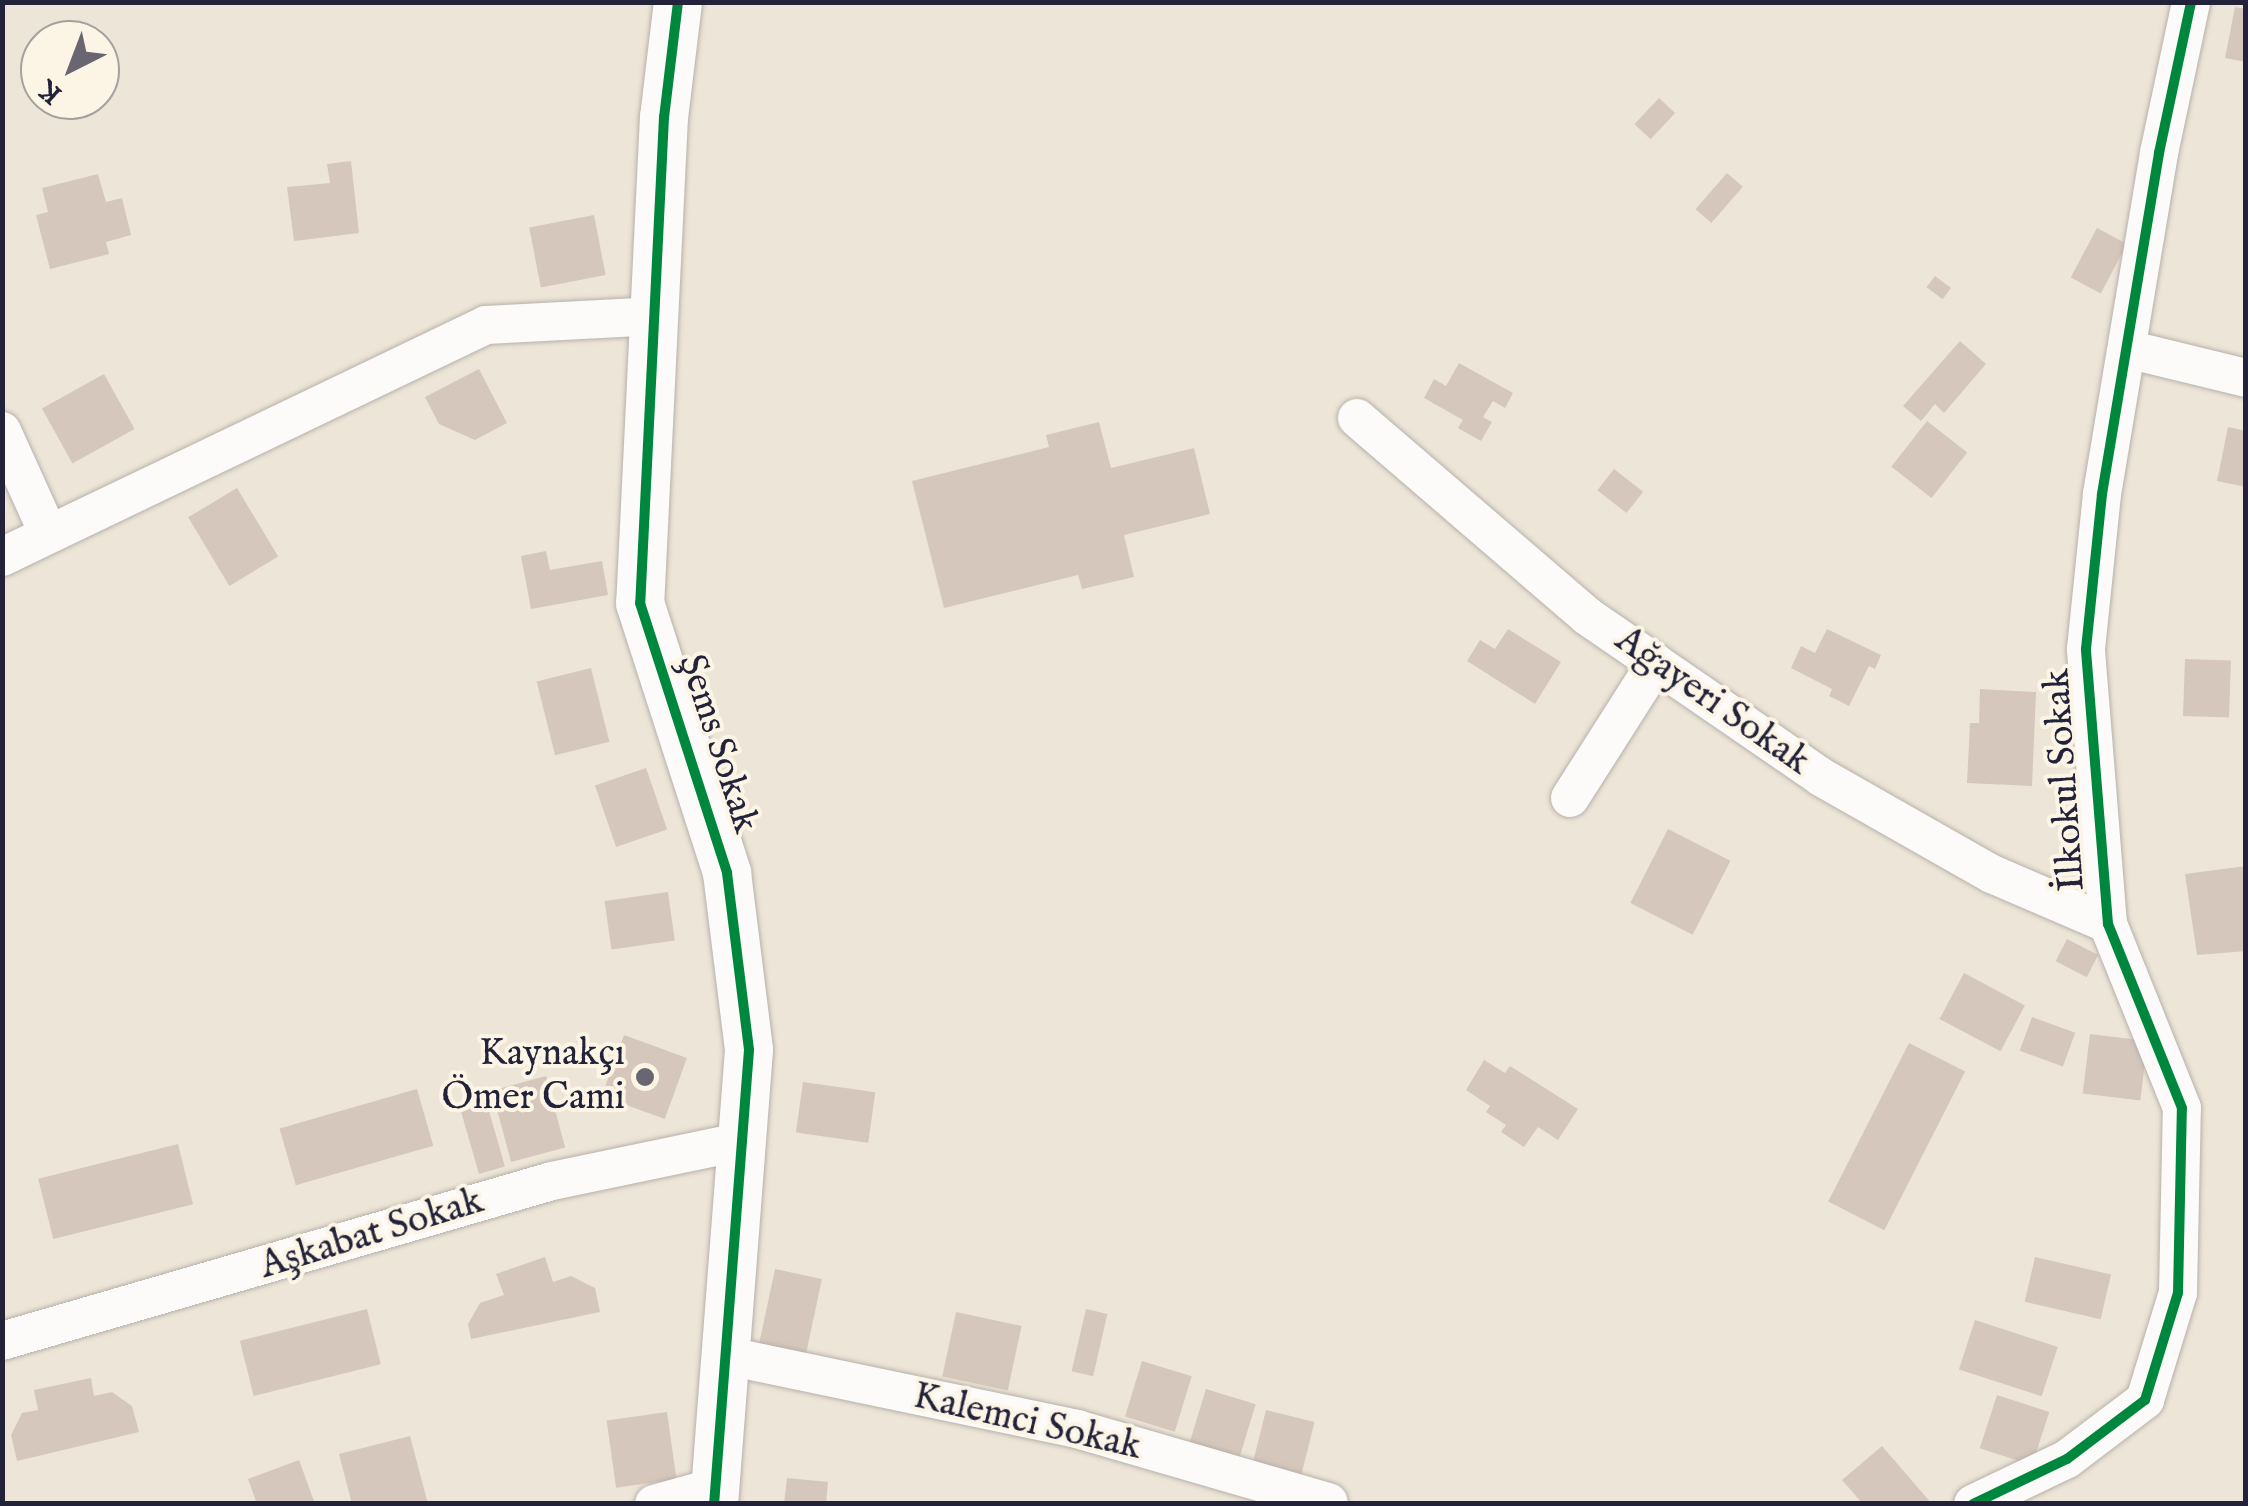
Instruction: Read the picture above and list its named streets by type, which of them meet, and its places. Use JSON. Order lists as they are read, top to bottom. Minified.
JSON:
{"streets":{"street":["Ağayeri Sokak","Şems Sokak","İlkokul Sokak","Aşkabat Sokak","Kalemci Sokak"]},"crossings":[["Ağayeri Sokak","İlkokul Sokak"],["Şems Sokak","Aşkabat Sokak"],["Şems Sokak","Kalemci Sokak"]],"places":["Kaynakçı Ömer Cami"],"north":"bottom left"}
